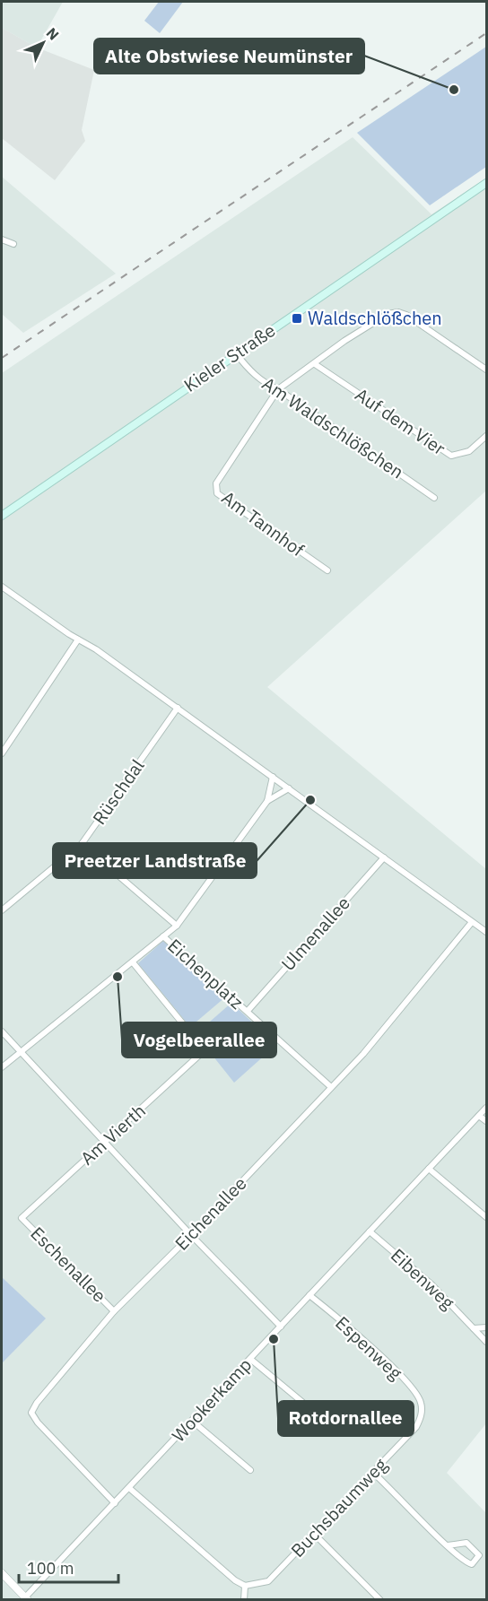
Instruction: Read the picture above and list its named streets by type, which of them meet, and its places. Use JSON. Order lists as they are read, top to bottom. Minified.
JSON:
{"streets":{"main road":["Kieler Straße"],"street":["Auf dem Vier","Am Waldschlößchen","Am Tannhof","Rüschdal","Ulmenallee","Eichenplatz","Am Vierth","Eichenallee","Eschenallee","Eibenweg","Espenweg","Wookerkamp","Buchsbaumweg"]},"crossings":[["Kieler Straße","Am Waldschlößchen"],["Am Waldschlößchen","Am Tannhof"],["Ulmenallee","Eichenplatz"],["Eichenplatz","Eichenallee"],["Am Vierth","Eschenallee"],["Eichenallee","Eschenallee"],["Eichenallee","Wookerkamp"],["Eibenweg","Wookerkamp"],["Espenweg","Wookerkamp"],["Espenweg","Buchsbaumweg"]],"places":{"other":["Alte Obstwiese Neumünster","Preetzer Landstraße","Vogelbeerallee","Rotdornallee"],"transit":["Waldschlößchen"]},"scale_bar":"100 m","north":"top right"}
